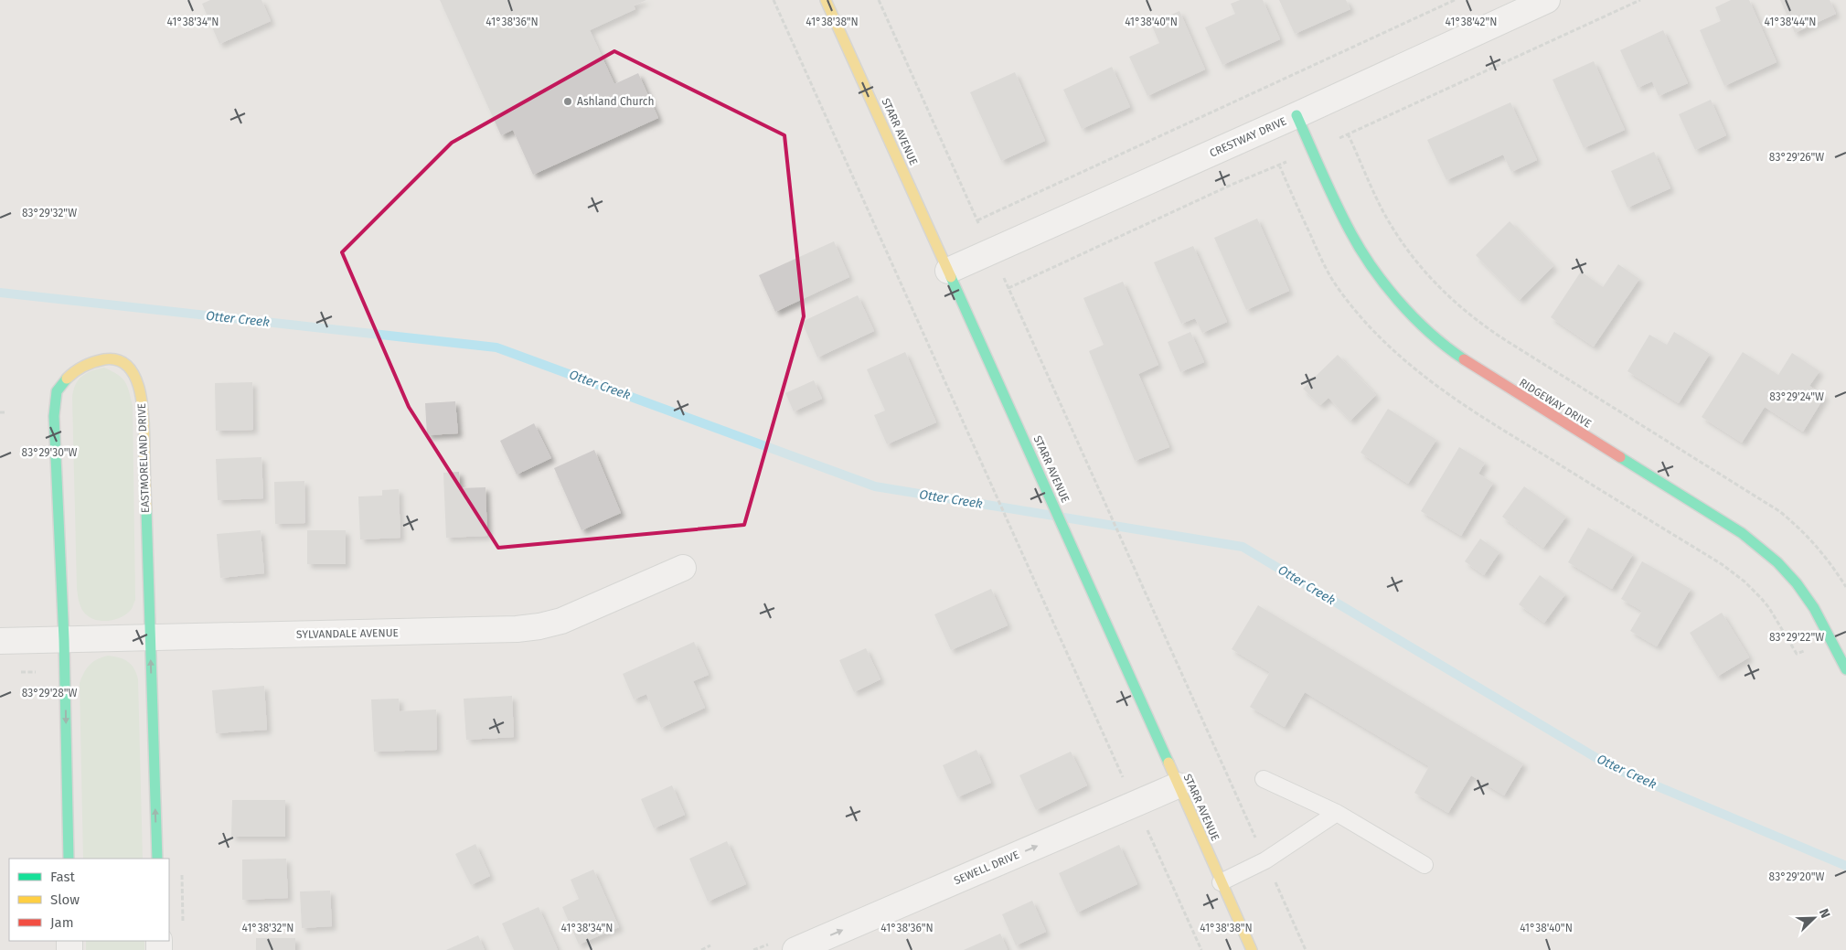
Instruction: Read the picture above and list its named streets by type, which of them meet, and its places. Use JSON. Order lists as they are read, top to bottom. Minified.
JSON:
{"streets":{"street":["STARR AVENUE","CRESTWAY DRIVE","RIDGEWAY DRIVE","EASTMORELAND DRIVE","SYLVANDALE AVENUE","SEWELL DRIVE"]},"crossings":[["STARR AVENUE","CRESTWAY DRIVE"],["STARR AVENUE","SEWELL DRIVE"],["CRESTWAY DRIVE","RIDGEWAY DRIVE"],["EASTMORELAND DRIVE","SYLVANDALE AVENUE"]],"one_way":["SEWELL DRIVE"],"water":["Otter Creek"],"places":["Ashland Church"],"legend":["Fast","Slow","Jam"],"north":"top right","coordinates":["41°38'34\"N","41°38'38\"N","41°38'42\"N","41°38'44\"N","41°38'36\"N","41°38'40\"N","83°29'26\"W","83°29'32\"W","83°29'24\"W","83°29'30\"W","83°29'22\"W","83°29'28\"W","83°29'20\"W","41°38'32\"N"]}
